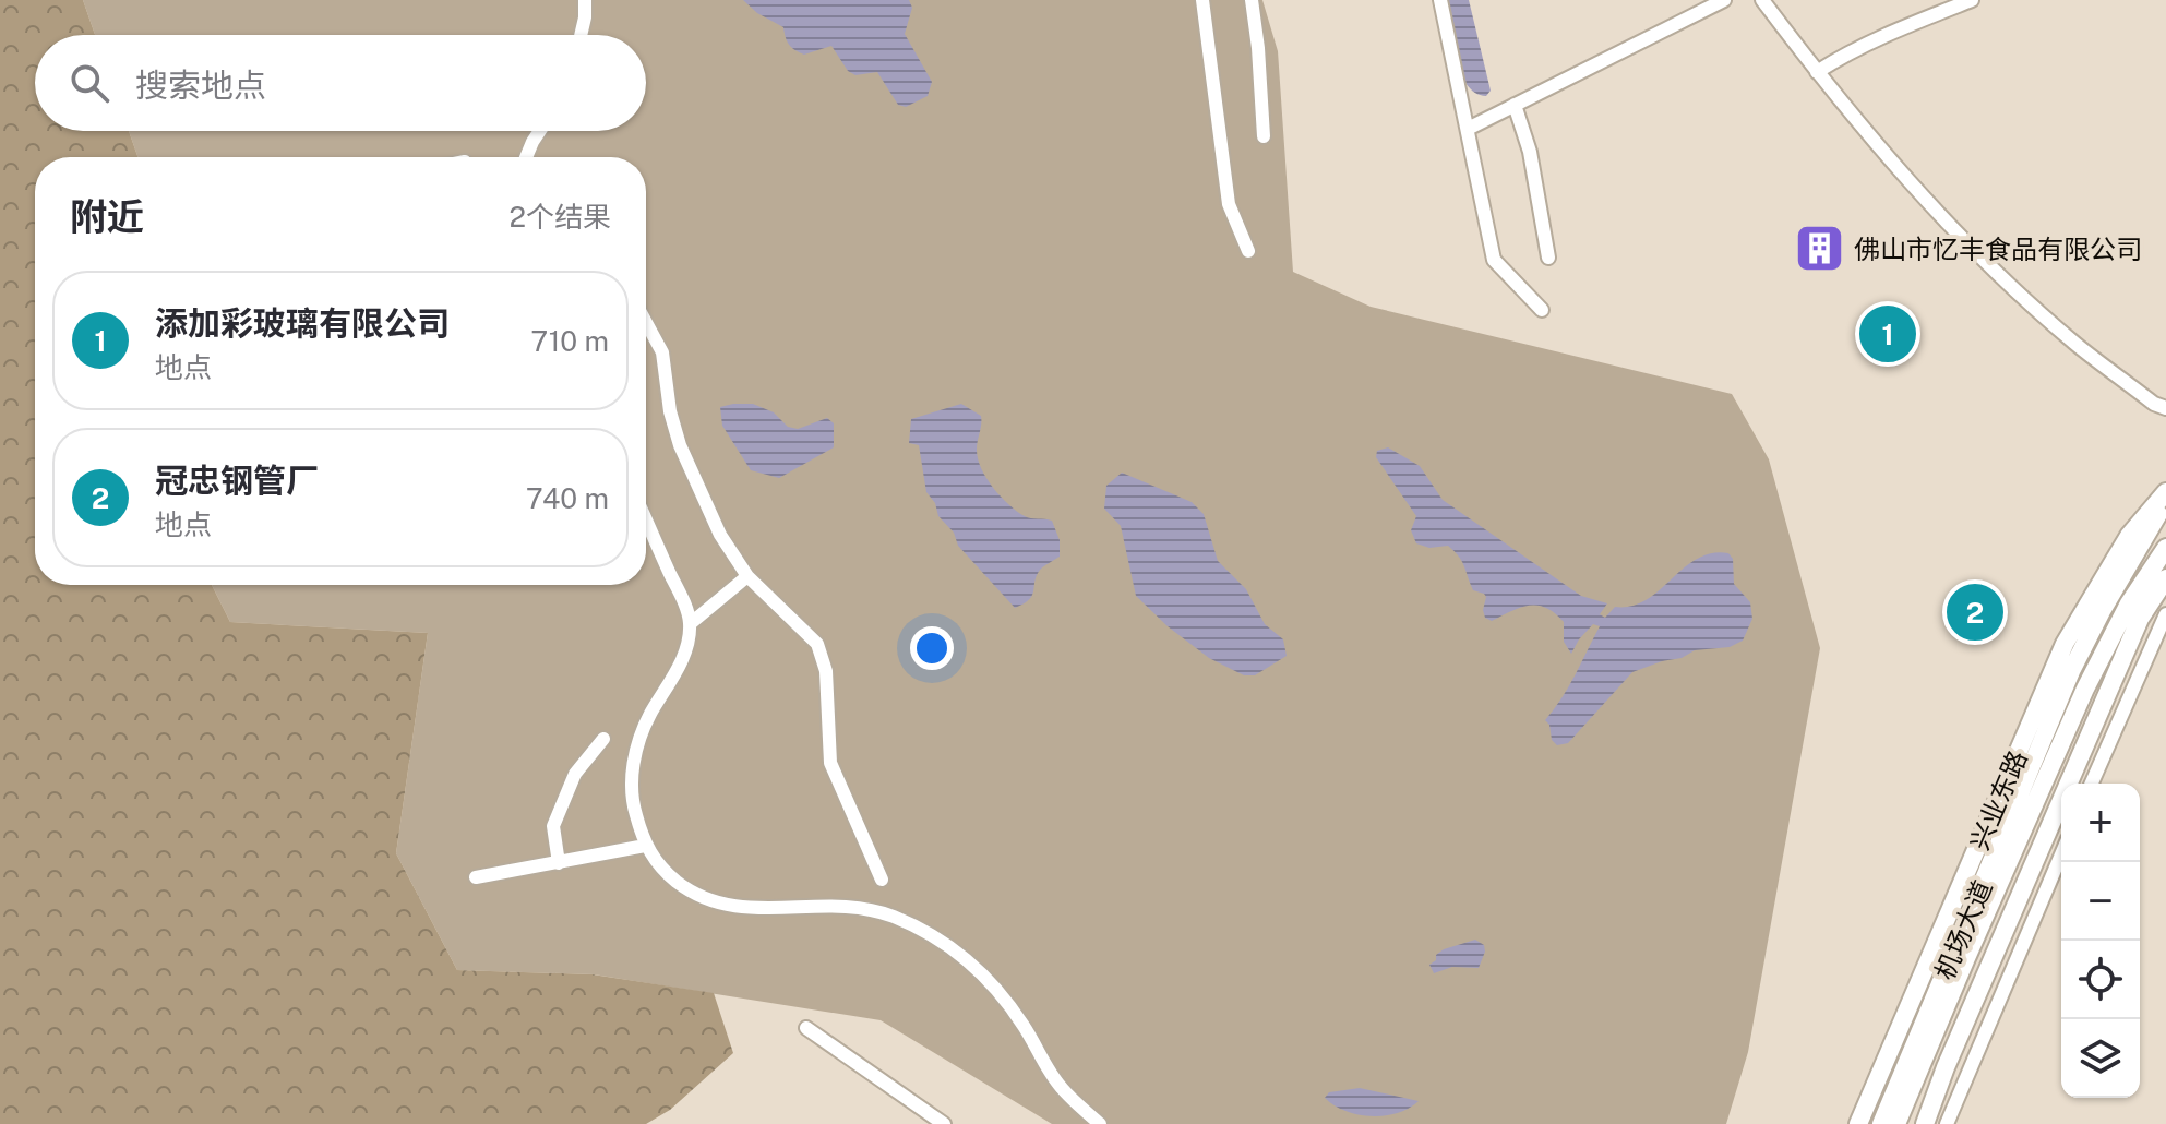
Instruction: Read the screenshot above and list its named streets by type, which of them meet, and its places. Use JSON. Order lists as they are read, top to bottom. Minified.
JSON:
{"streets":{"main road":["兴业东路","机场大道"]},"places":{"building":["佛山市忆丰食品有限公司"]},"page":{"search":"搜索地点","heading":["附近","2个结果"],"list":[{"mark":"1","name":"添加彩玻璃有限公司","note":"地点","value":"710 m"},{"mark":"2","name":"冠忠钢管厂","note":"地点","value":"740 m"}],"pins":["1","2"],"map_buttons":["+","−"]}}
